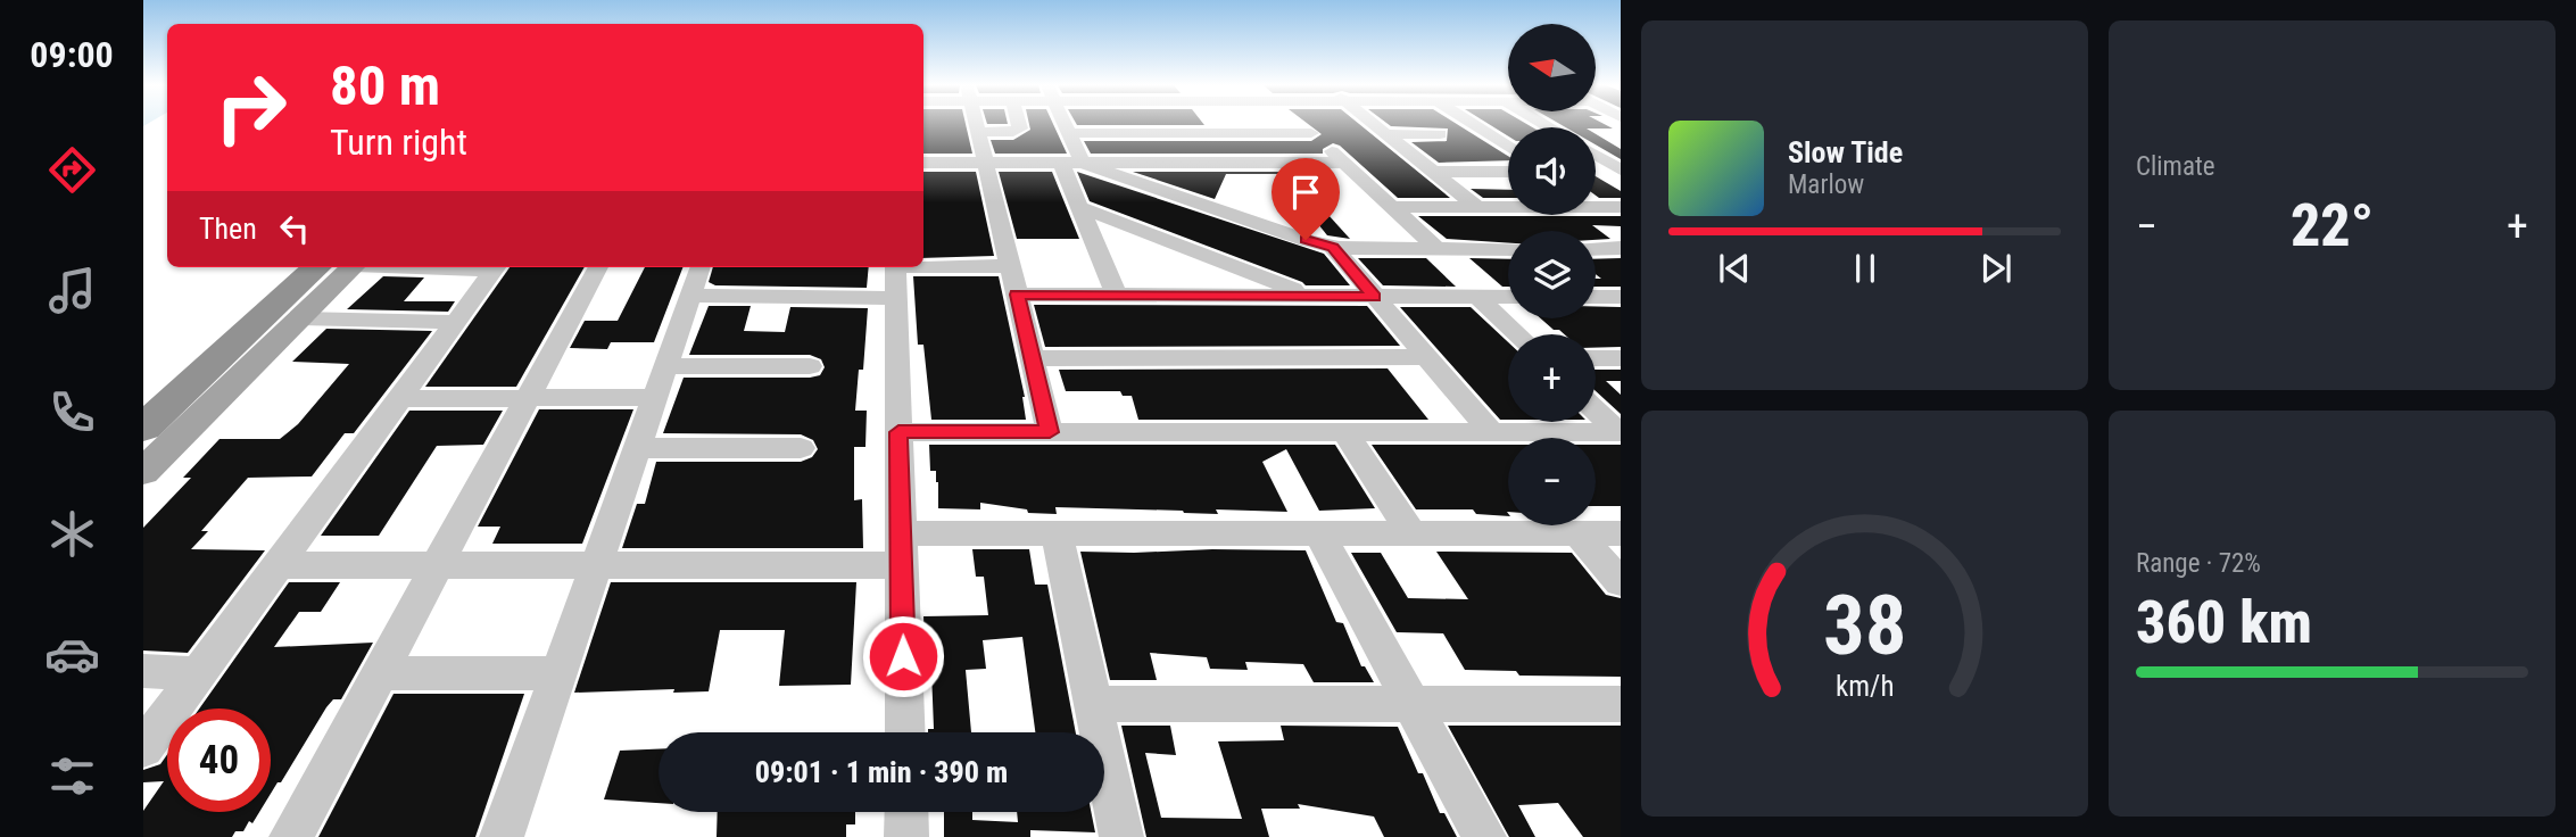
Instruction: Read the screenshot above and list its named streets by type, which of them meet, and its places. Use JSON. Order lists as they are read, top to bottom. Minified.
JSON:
{"north":"left","page":{"tabs":"09:00","tile":["Climate",["Range · 72%","360 km"]],"map_buttons":["+","−"],"turn":["80 m","Turn right"],"song":["Slow Tide","Marlow"],"then":"Then","heat":["−","22°","+"],"limit":"40","trip":"09:01 · 1 min · 390 m","gauge":["38","km/h"]}}
